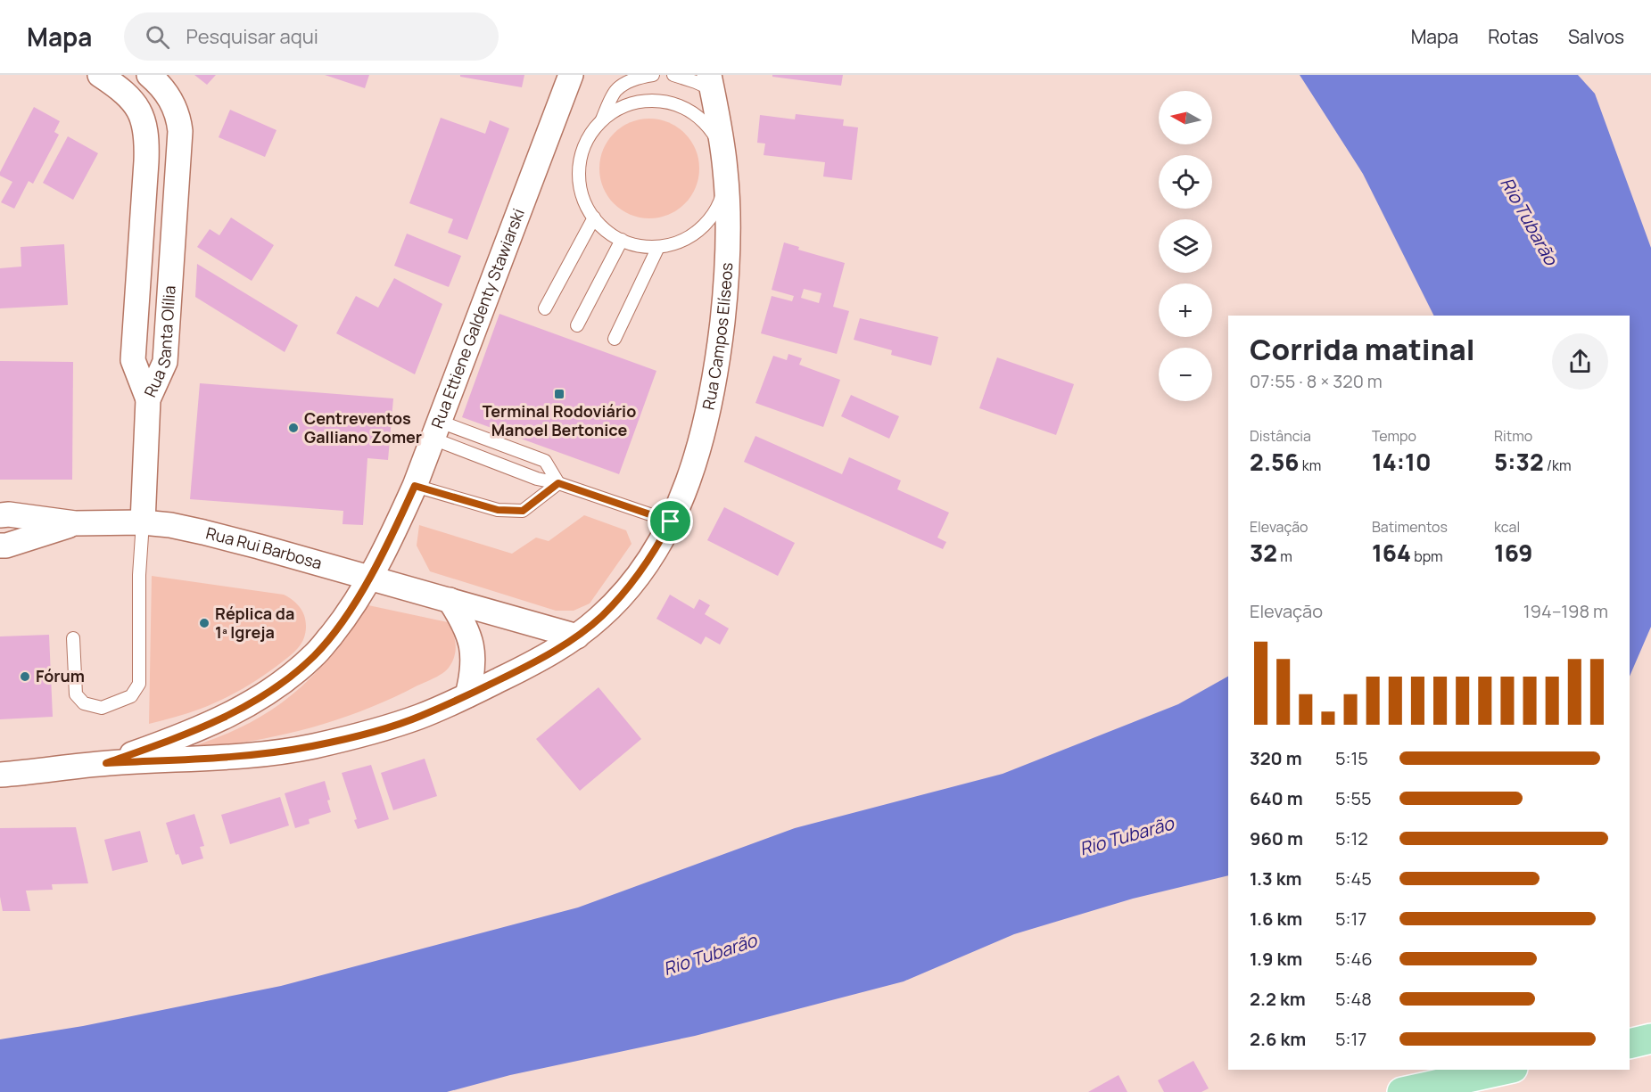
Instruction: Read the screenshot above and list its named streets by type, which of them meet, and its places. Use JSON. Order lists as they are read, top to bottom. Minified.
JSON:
{"streets":{"street":["Rua Ettiene Galdenty Stawiarski","Rua Santa Olília","Rua Campos Elíseos","Rua Rui Barbosa"]},"crossings":[["Rua Ettiene Galdenty Stawiarski","Rua Rui Barbosa"],["Rua Campos Elíseos","Rua Rui Barbosa"]],"water":["Rio Tubarão"],"places":{"transit":["Terminal Rodoviário Manoel Bertonice"],"other":["Centreventos Galliano Zomer","Réplica da 1ª Igreja","Fórum"]},"north":"left","page":{"header":"Mapa","search":"Pesquisar aqui","nav":["Mapa","Rotas","Salvos"],"map_buttons":["+","−"],"heading":["Corrida matinal","07:55 · 8 × 320 m"],"stats":[["Distância","2.56 km"],["Tempo","14:10"],["Ritmo","5:32 /km"],["Elevação","32 m"],["Batimentos","164 bpm"],["kcal","169"]],"chart":["Elevação","194–198 m"],"list":[{"name":"320 m","note":"5:15"},{"name":"640 m","note":"5:55"},{"name":"960 m","note":"5:12"},{"name":"1.3 km","note":"5:45"},{"name":"1.6 km","note":"5:17"},{"name":"1.9 km","note":"5:46"},{"name":"2.2 km","note":"5:48"},{"name":"2.6 km","note":"5:17"}]}}
